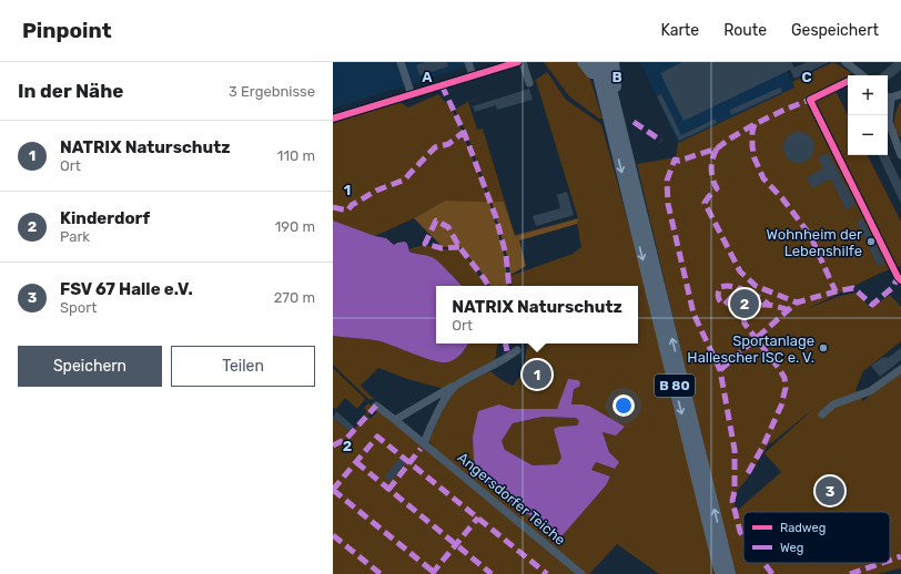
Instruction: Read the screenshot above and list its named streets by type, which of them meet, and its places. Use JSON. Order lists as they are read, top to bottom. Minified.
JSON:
{"streets":{"highway":["B 80"],"street":["Angersdorfer Teiche"]},"places":["Wohnheim der Lebenshilfe","Sportanlage Hallescher ISC e. V."],"legend":["Radweg","Weg"],"page":{"header":"Pinpoint","nav":["Karte","Route","Gespeichert"],"heading":["In der Nähe","3 Ergebnisse"],"map_buttons":["+","−"],"list":[{"mark":"1","name":"NATRIX Naturschutz","note":"Ort","value":"110 m"},{"mark":"2","name":"Kinderdorf","note":"Park","value":"190 m"},{"mark":"3","name":"FSV 67 Halle e.V.","note":"Sport","value":"270 m"}],"popup":["NATRIX Naturschutz","Ort"],"pins":["2","1","3"],"buttons":["Speichern","Teilen"]},"grid":{"columns":["A","B","C"],"rows":["1","2"]}}
